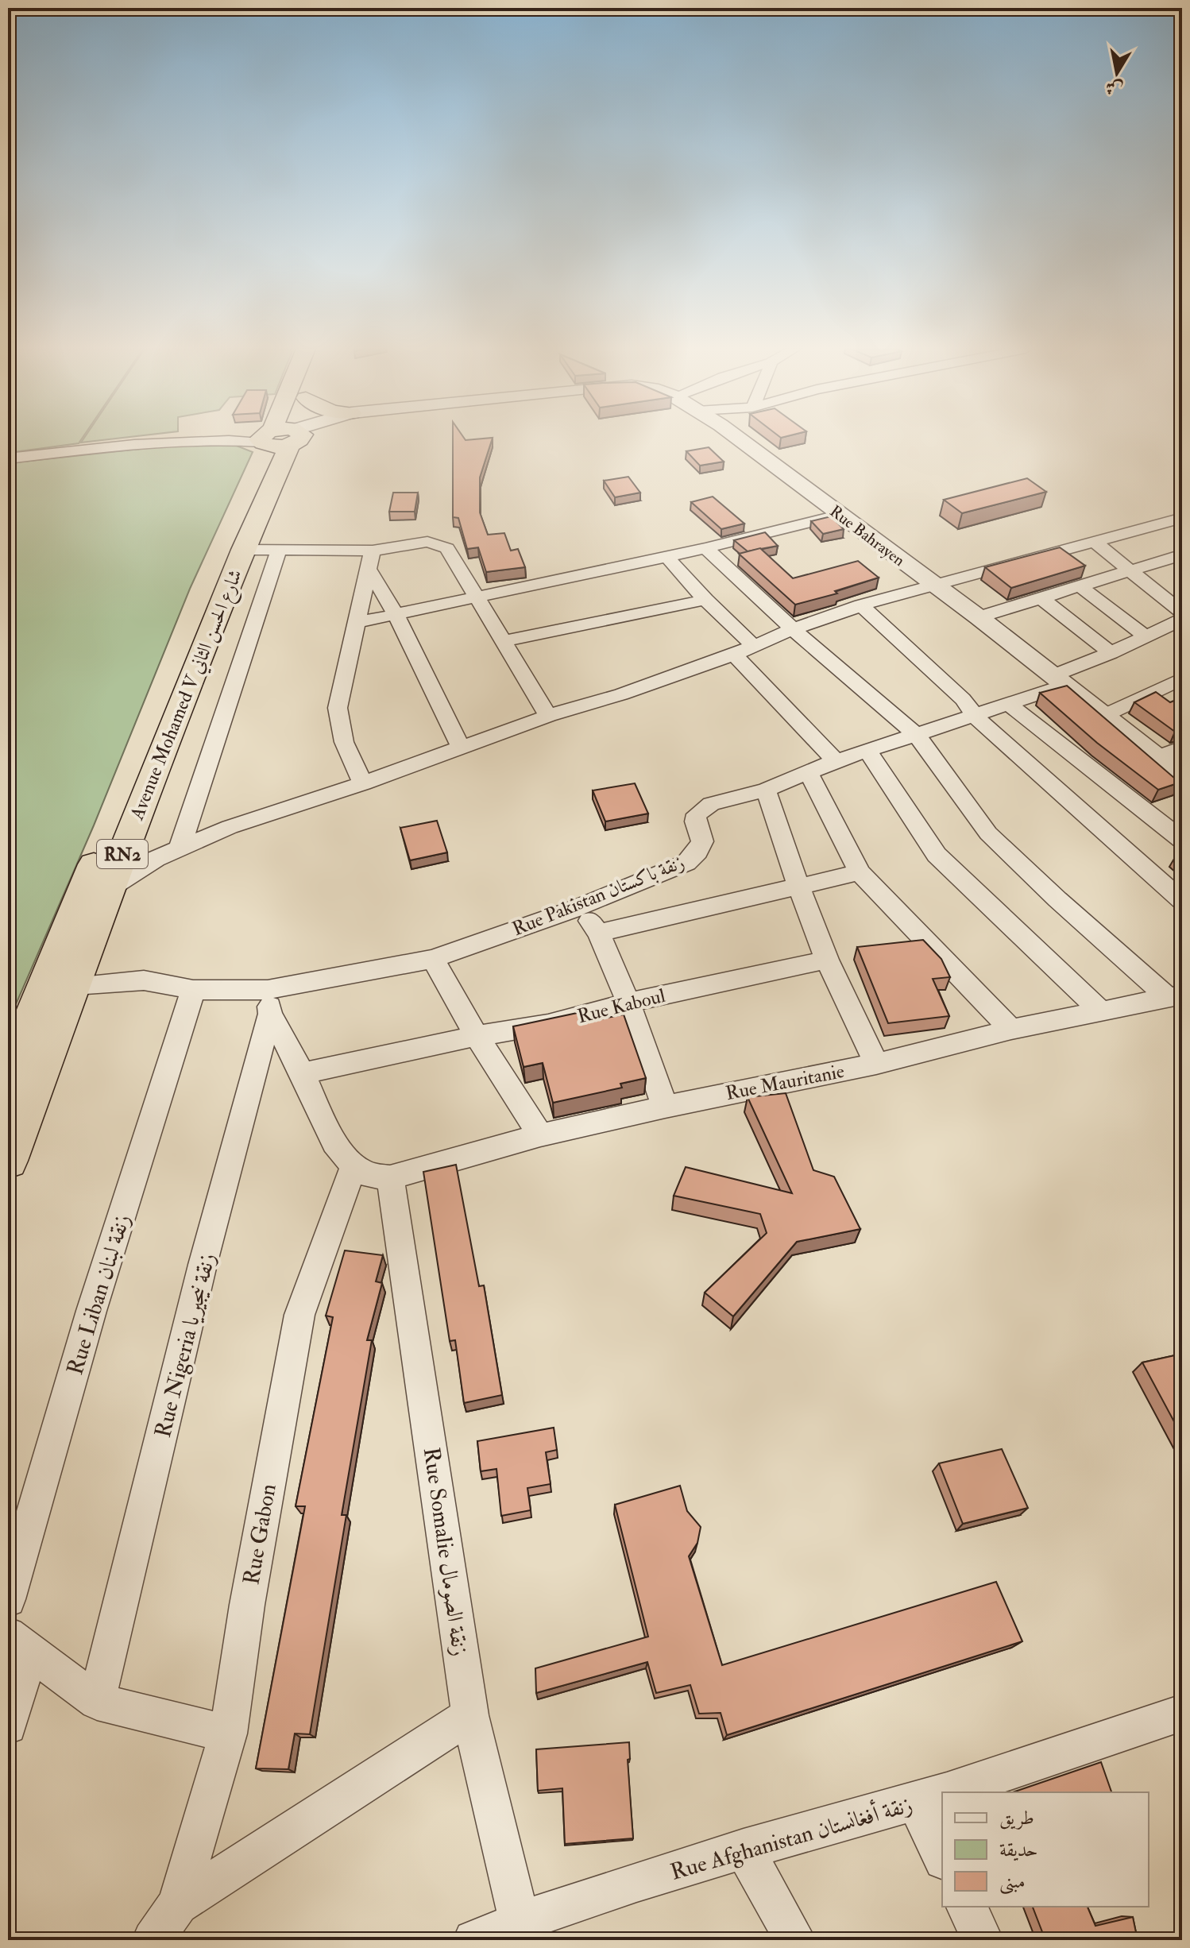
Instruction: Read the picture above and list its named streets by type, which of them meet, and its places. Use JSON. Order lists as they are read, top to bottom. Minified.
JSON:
{"streets":{"highway":["Avenue Mohamed V شارع الحسن الثاني","RN2"],"street":["Rue Bahrayen","Rue Pakistan زنقة باكستان","Rue Kaboul","Rue Mauritanie","Rue Liban زنقة لبنان","Rue Nigeria زنقة نيجيريا","Rue Gabon","Rue Somalie زنقة الصومال","Rue Afghanistan زنقة أفغانستان"]},"crossings":[["Rue Bahrayen","Rue Pakistan زنقة باكستان"],["Avenue Mohamed V شارع الحسن الثاني","Rue Pakistan زنقة باكستان"],["Rue Pakistan زنقة باكستان","Rue Liban زنقة لبنان"],["Rue Pakistan زنقة باكستان","Rue Nigeria زنقة نيجيريا"],["Rue Mauritanie","Rue Somalie زنقة الصومال"],["Rue Somalie زنقة الصومال","Rue Afghanistan زنقة أفغانستان"]],"legend":["طريق","حديقة","مبنى"],"north":"bottom"}
